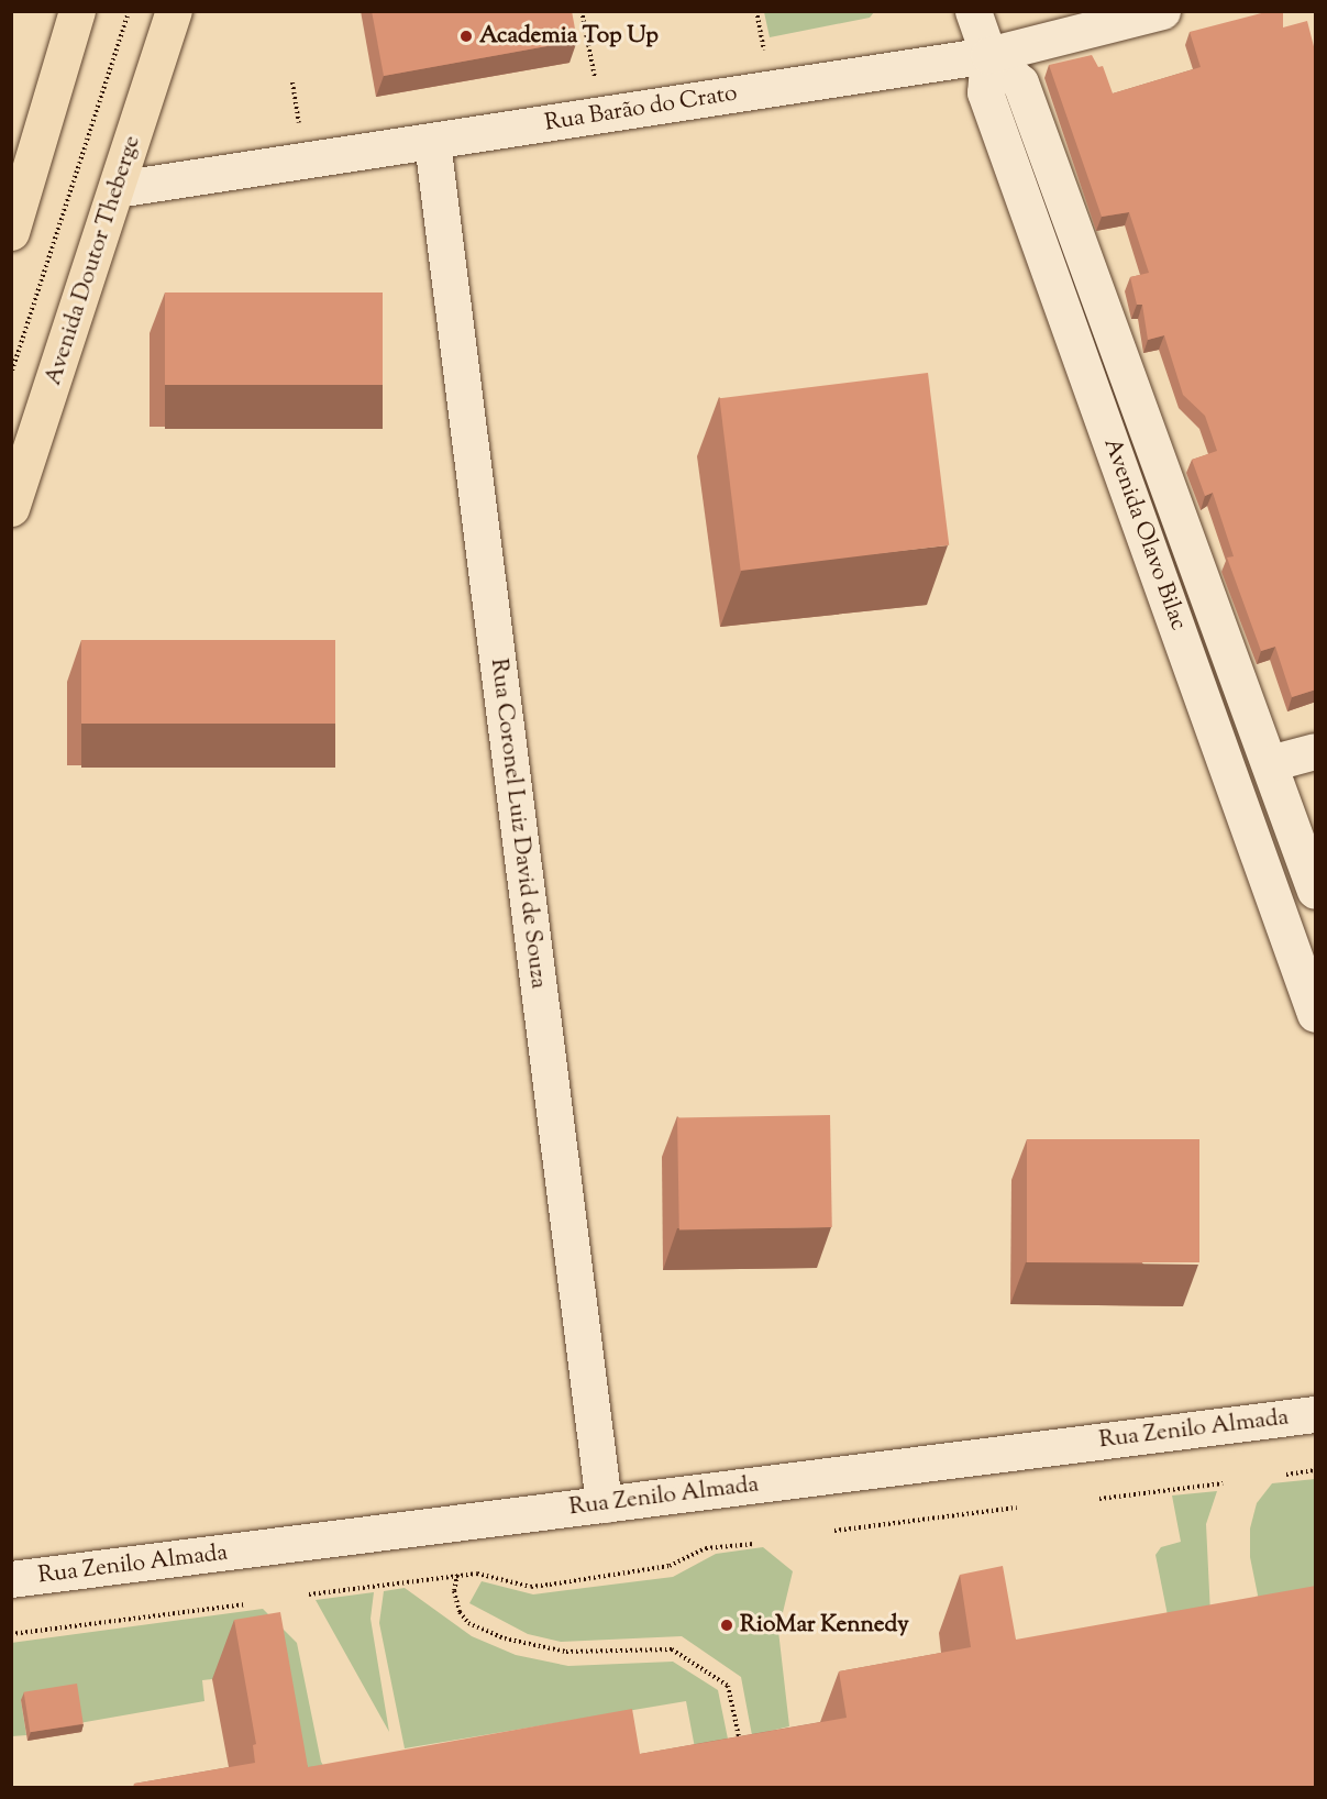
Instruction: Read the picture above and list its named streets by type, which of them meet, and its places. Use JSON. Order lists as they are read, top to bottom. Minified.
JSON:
{"streets":{"main road":["Avenida Doutor Theberge"],"street":["Rua Barão do Crato","Avenida Olavo Bilac","Rua Coronel Luiz David de Souza","Rua Zenilo Almada"]},"crossings":[["Rua Barão do Crato","Avenida Doutor Theberge"],["Rua Barão do Crato","Avenida Olavo Bilac"],["Rua Barão do Crato","Rua Coronel Luiz David de Souza"],["Rua Coronel Luiz David de Souza","Rua Zenilo Almada"]],"places":["Academia Top Up","RioMar Kennedy"]}
